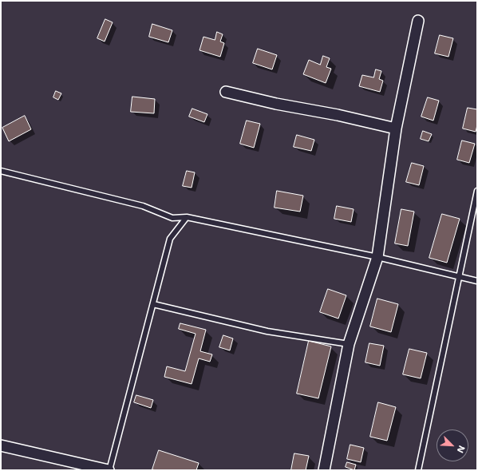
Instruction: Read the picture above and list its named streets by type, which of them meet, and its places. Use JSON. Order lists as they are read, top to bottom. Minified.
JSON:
{"north":"bottom right"}
